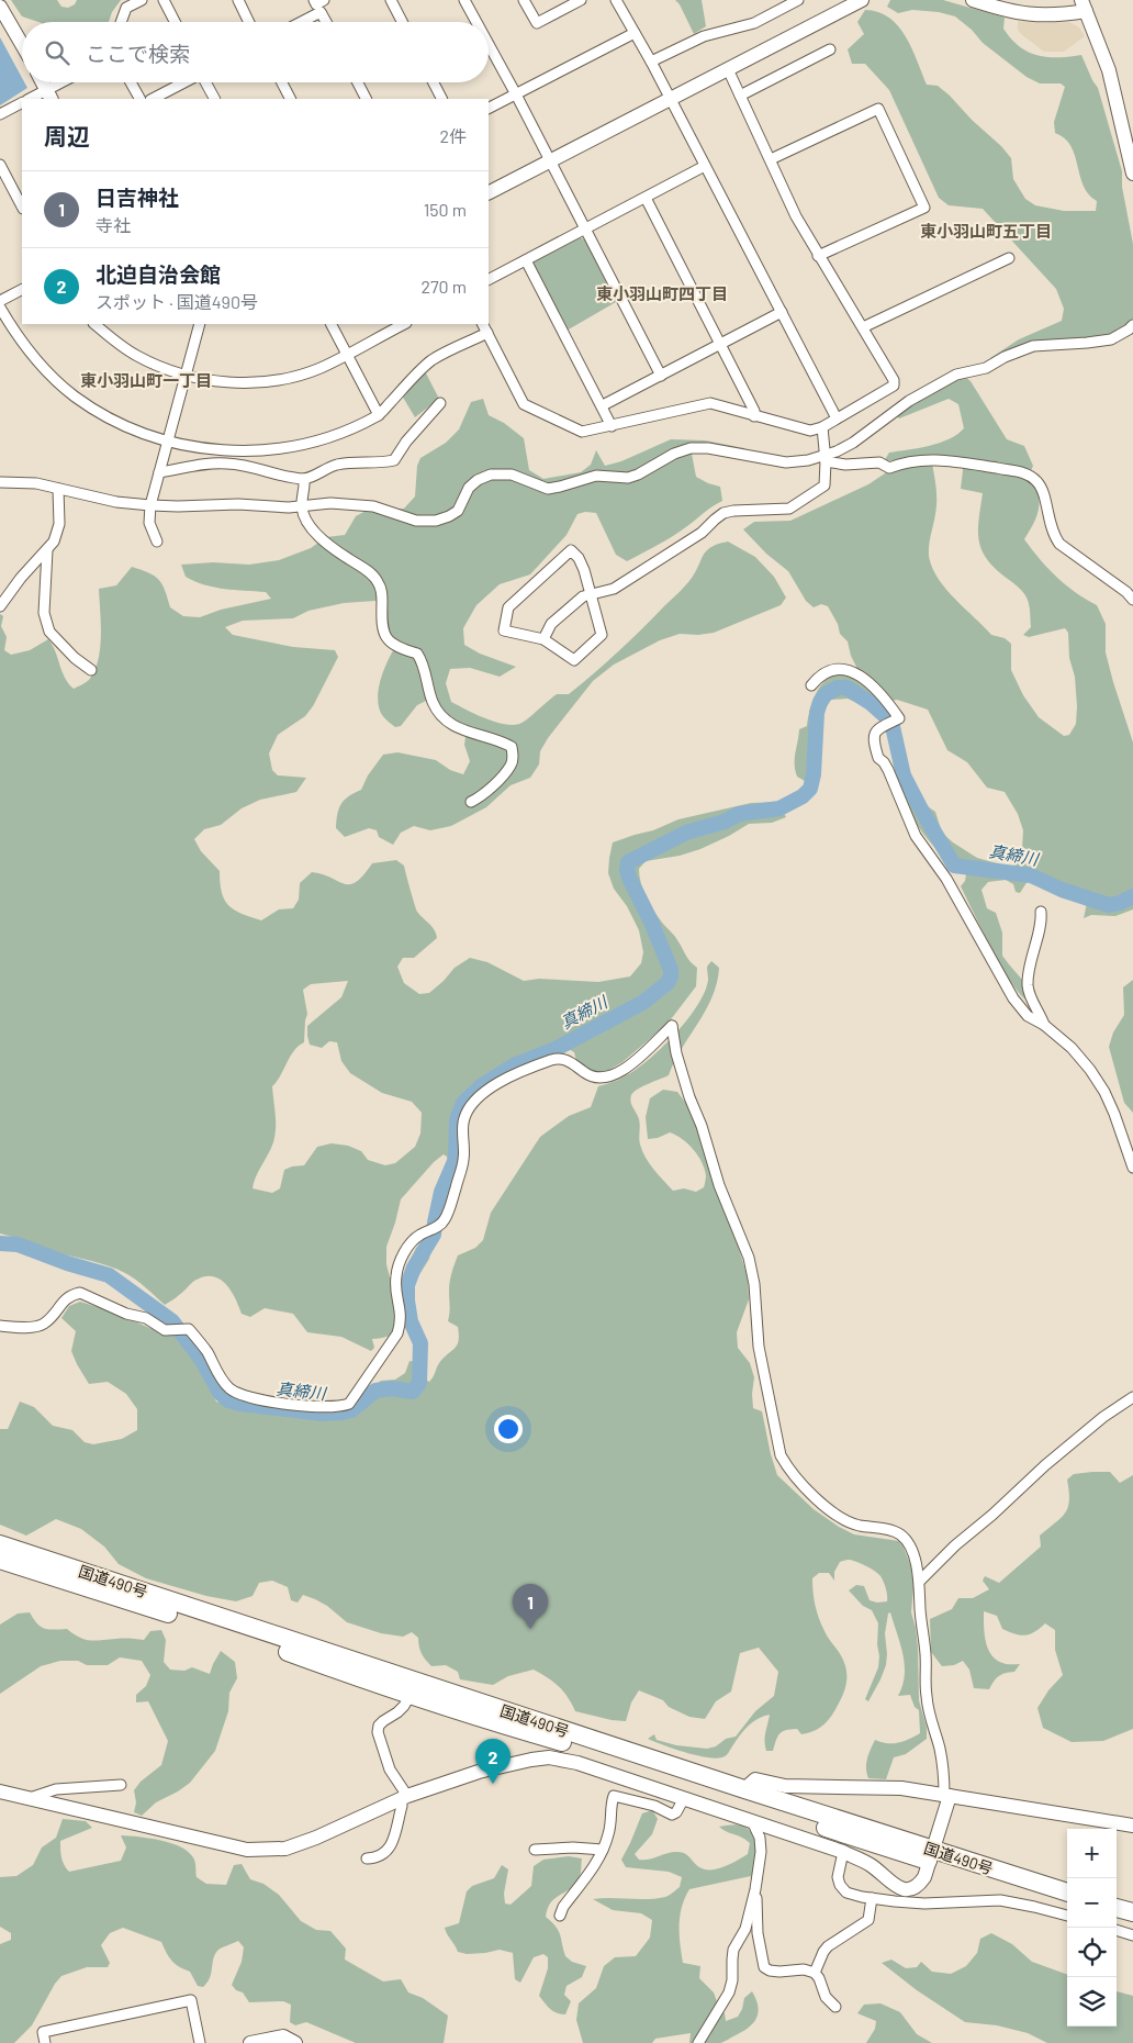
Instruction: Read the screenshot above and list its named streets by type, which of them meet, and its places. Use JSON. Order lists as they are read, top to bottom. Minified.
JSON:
{"streets":{"highway":["国道490号"]},"districts":["東小羽山町五丁目","東小羽山町四丁目","東小羽山町一丁目"],"water":["真締川"],"page":{"search":"ここで検索","heading":["周辺","2件"],"list":[{"mark":"1","name":"日吉神社","note":"寺社","value":"150 m"},{"mark":"2","name":"北迫自治会館","note":"スポット · 国道490号","value":"270 m"}],"pins":["1","2"],"map_buttons":["+","−"]}}
